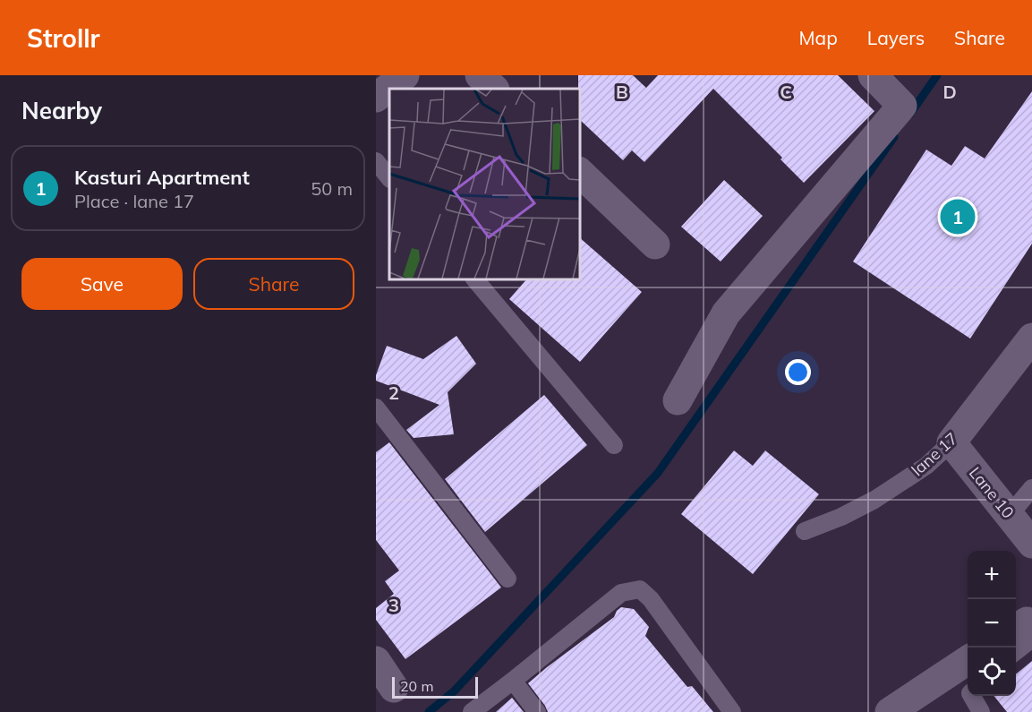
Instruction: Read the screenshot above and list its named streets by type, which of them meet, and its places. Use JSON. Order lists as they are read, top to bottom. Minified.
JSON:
{"streets":{"street":["lane 17","Lane 10"]},"crossings":[["lane 17","Lane 10"]],"scale_bar":"20 m","page":{"header":"Strollr","nav":["Map","Layers","Share"],"heading":"Nearby","list":[{"mark":"1","name":"Kasturi Apartment","note":"Place · lane 17","value":"50 m"}],"pins":"1","buttons":["Save","Share"],"map_buttons":["+","−"],"scale":"20 m"},"grid":{"columns":["B","C","D"],"rows":["2","3"]}}
